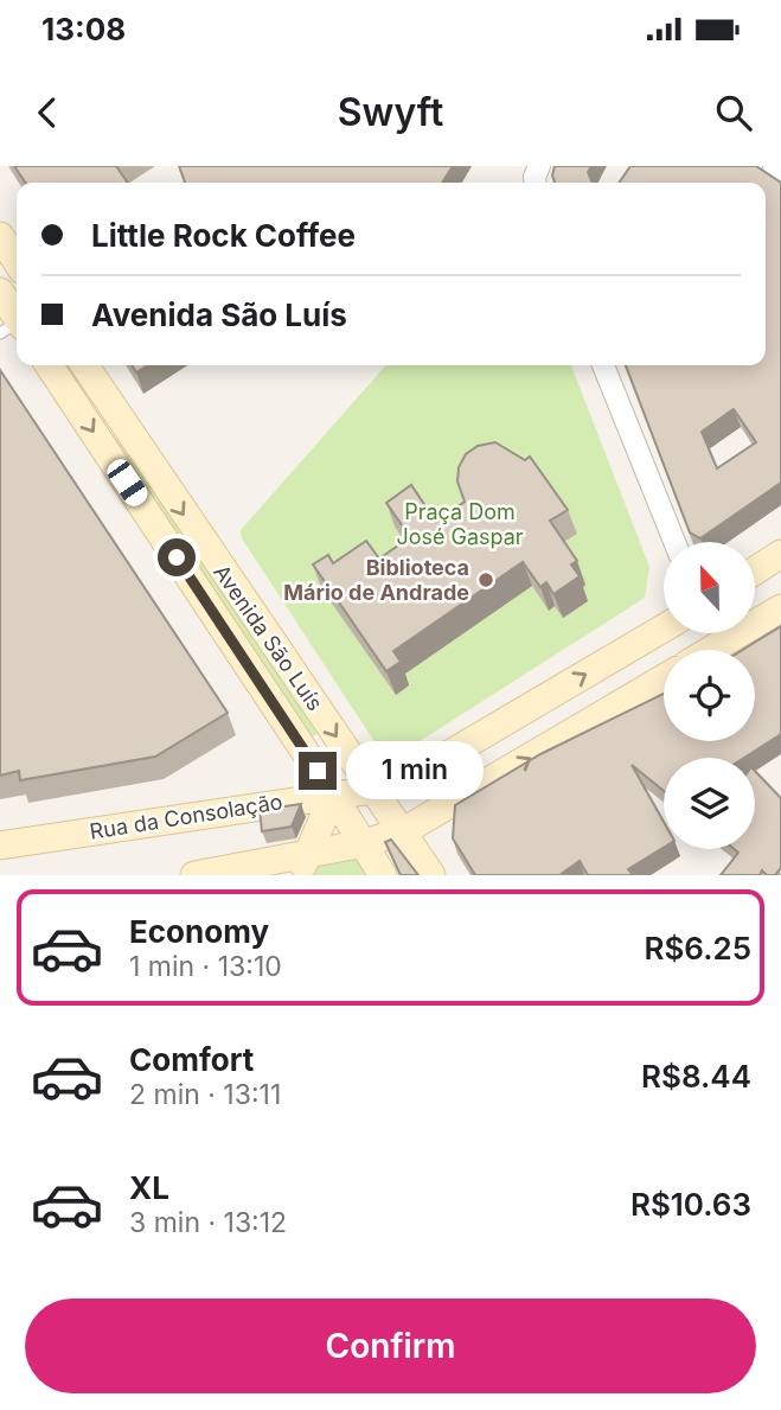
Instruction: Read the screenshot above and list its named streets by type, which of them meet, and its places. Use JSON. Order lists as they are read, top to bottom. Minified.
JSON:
{"streets":{"main road":["Avenida São Luís","Rua da Consolação"]},"crossings":[["Avenida São Luís","Rua da Consolação"]],"one_way":["Avenida São Luís"],"parks":["Praça Dom José Gaspar"],"places":["Biblioteca Mário de Andrade"],"north":"top","page":{"status":"13:08","header":"Swyft","banner":["Little Rock Coffee","Avenida São Luís"],"bubble":"1 min","list":[{"name":"Economy","note":"1 min · 13:10","value":"R$6.25"},{"name":"Comfort","note":"2 min · 13:11","value":"R$8.44"},{"name":"XL","note":"3 min · 13:12","value":"R$10.63"}],"buttons":"Confirm"}}
